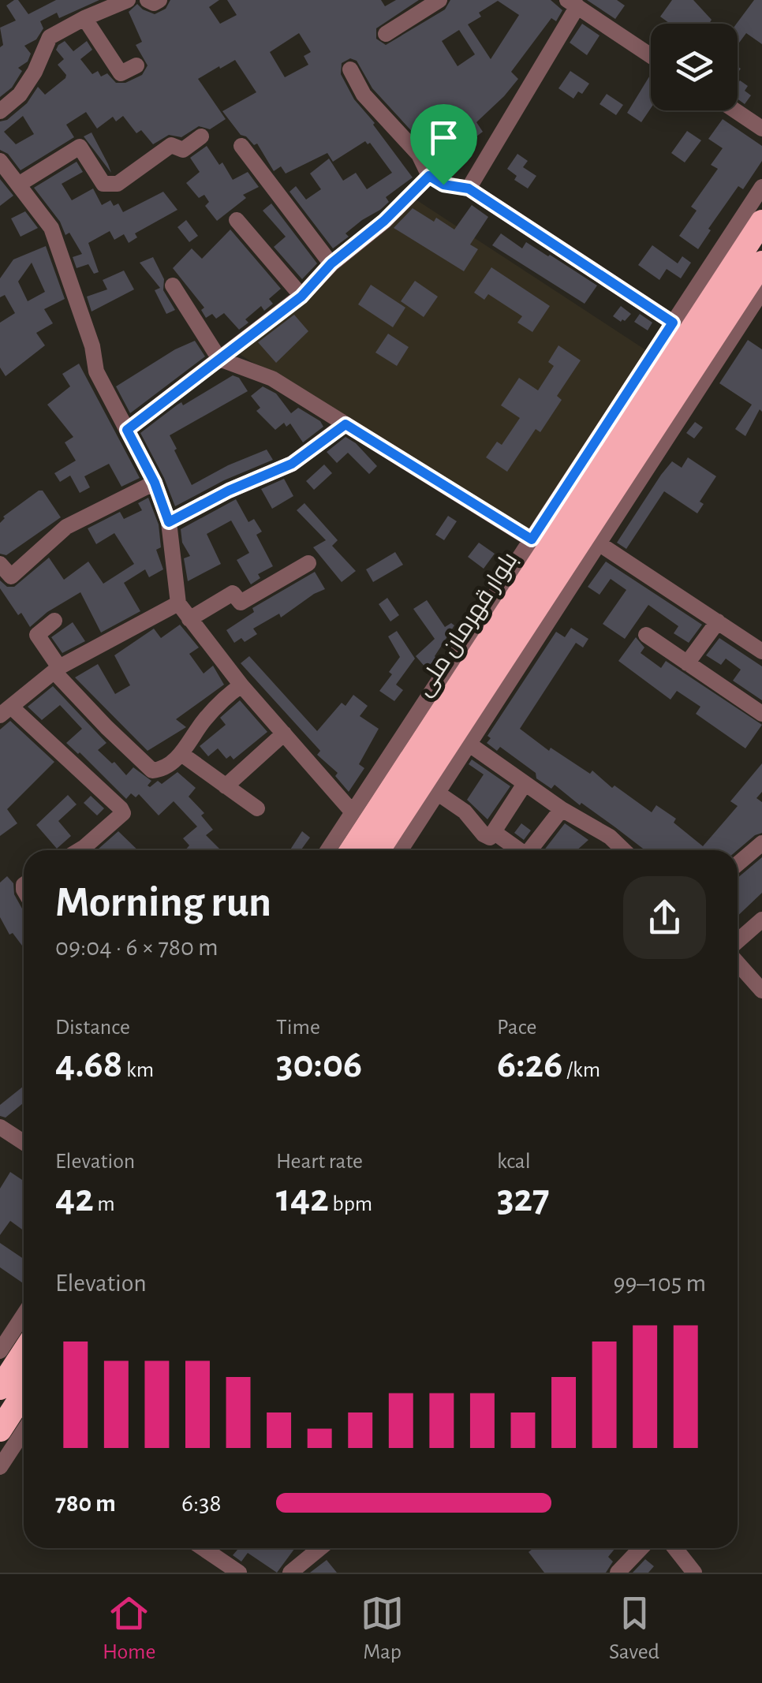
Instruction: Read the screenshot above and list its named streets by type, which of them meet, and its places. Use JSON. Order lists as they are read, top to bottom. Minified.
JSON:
{"streets":{"highway":["بلوار قهرمان ملی"]},"page":{"heading":["Morning run","09:04 · 6 × 780 m"],"stats":[["Distance","4.68 km"],["Time","30:06"],["Pace","6:26 /km"],["Elevation","42 m"],["Heart rate","142 bpm"],["kcal","327"]],"chart":["Elevation","99–105 m"],"list":[{"name":"780 m","note":"6:38"}],"tabs":["Home","Map","Saved"]}}
